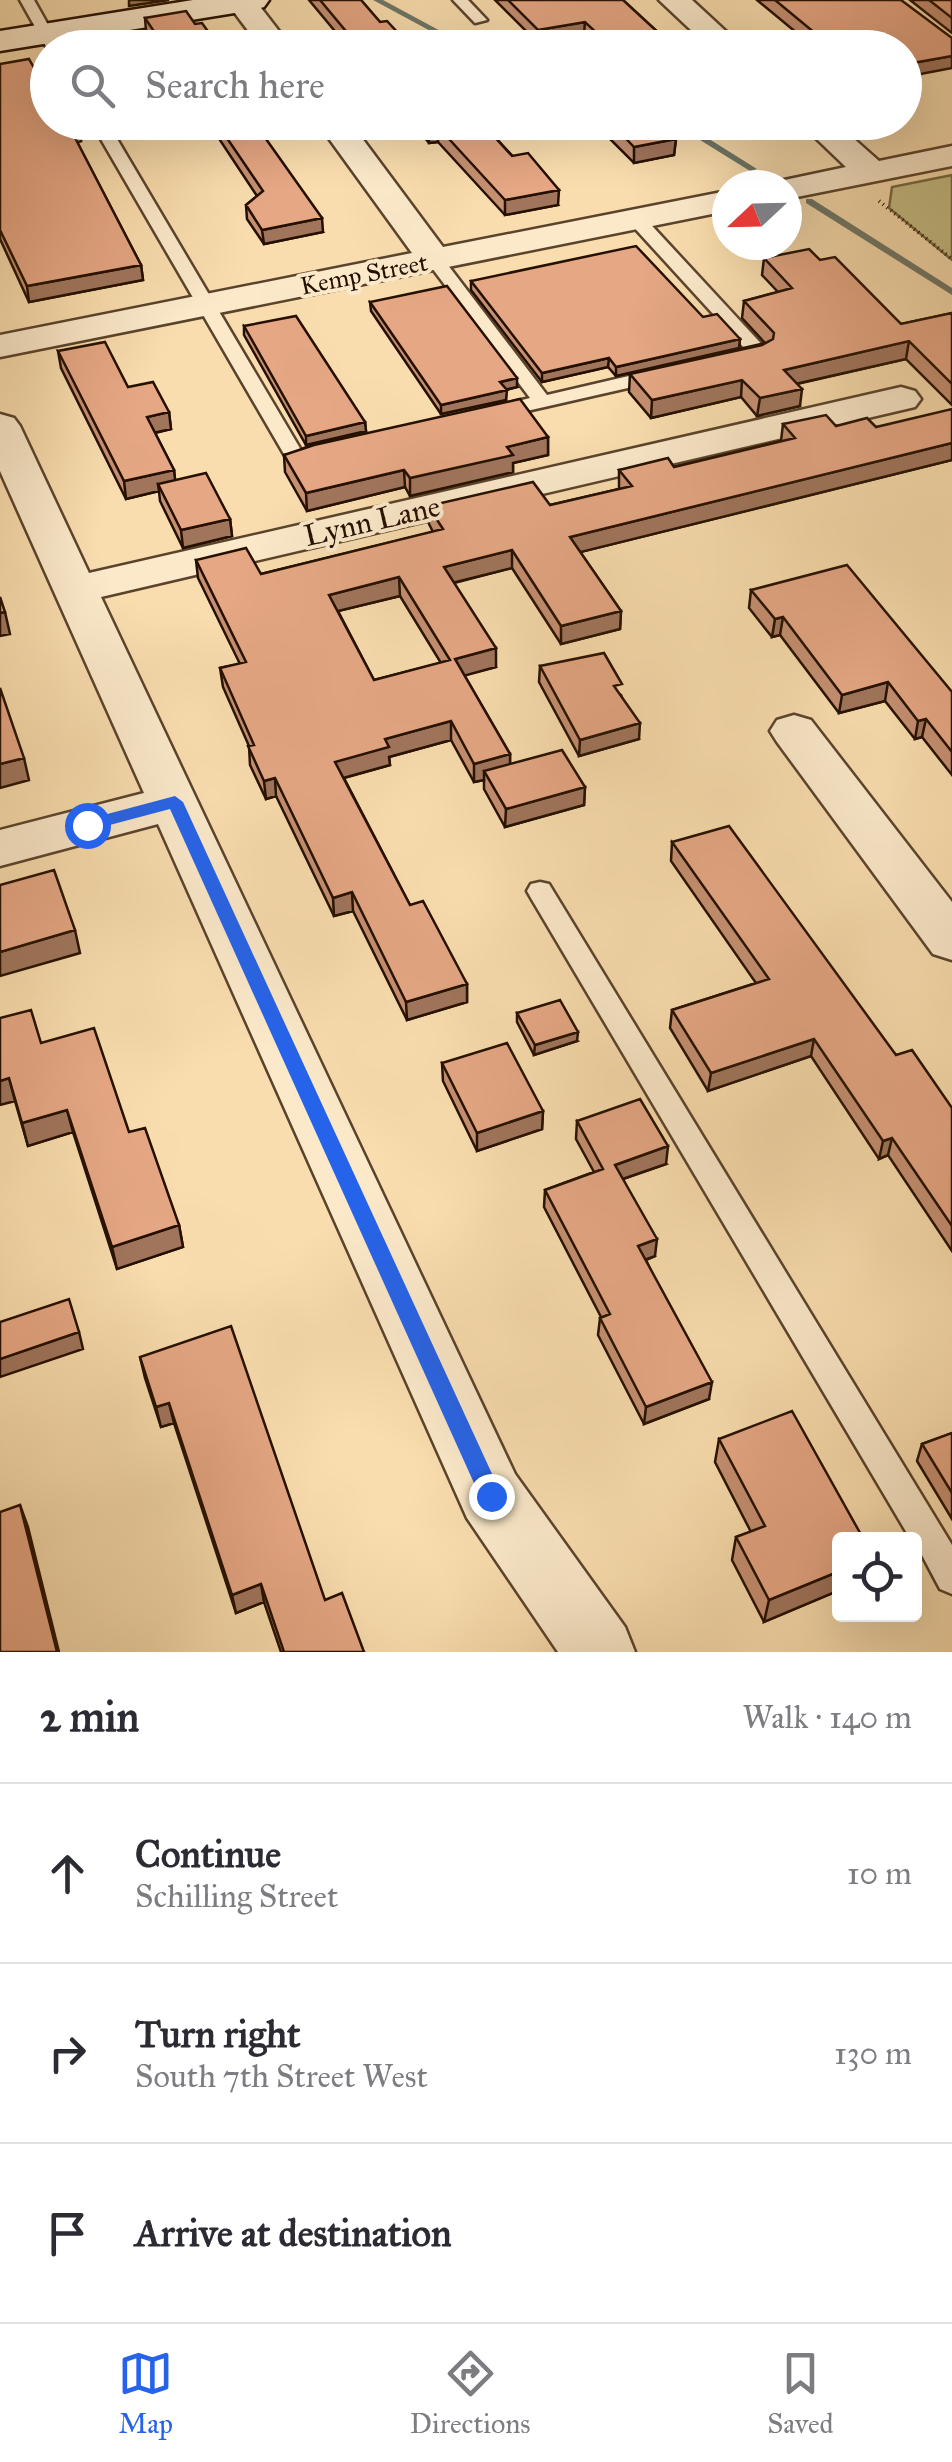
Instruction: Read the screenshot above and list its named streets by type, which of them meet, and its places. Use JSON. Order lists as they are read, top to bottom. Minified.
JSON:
{"streets":{"street":["Kemp Street","Lynn Lane"]},"north":"left","page":{"search":"Search here","heading":["2 min","Walk · 140 m"],"list":[["Continue","Schilling Street","10 m"],["Turn right","South 7th Street West","130 m"],"Arrive at destination"],"nav":["Map","Directions","Saved"]}}
